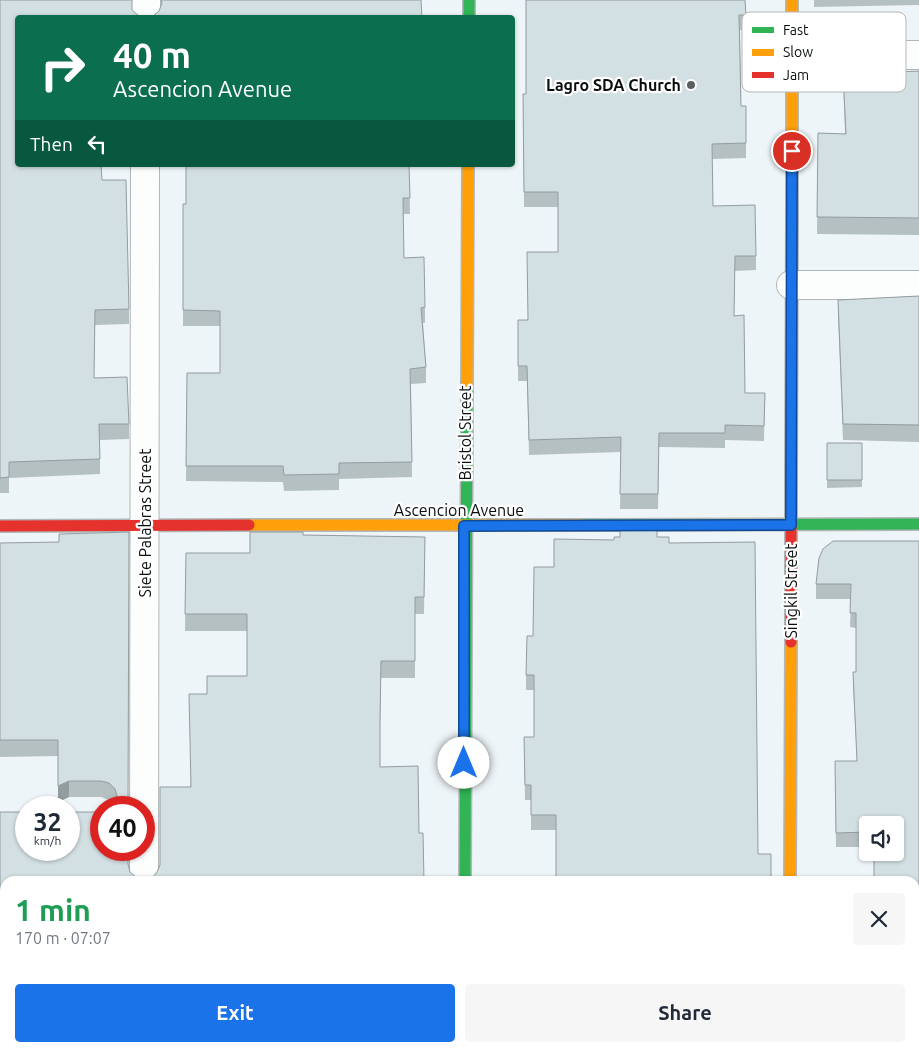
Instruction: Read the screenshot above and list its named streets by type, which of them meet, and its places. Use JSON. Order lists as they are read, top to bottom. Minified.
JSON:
{"streets":{"street":["Bristol Street","Ascencion Avenue","Siete Palabras Street","Singkil Street"]},"crossings":[["Bristol Street","Ascencion Avenue"],["Ascencion Avenue","Siete Palabras Street"],["Ascencion Avenue","Singkil Street"]],"places":["Lagro SDA Church"],"legend":["Fast","Slow","Jam"],"page":{"turn":["40 m","Ascencion Avenue"],"then":"Then","speed":"32 km/h","limit":"40","heading":["1 min","170 m · 07:07"],"buttons":["Exit","Share"]}}
